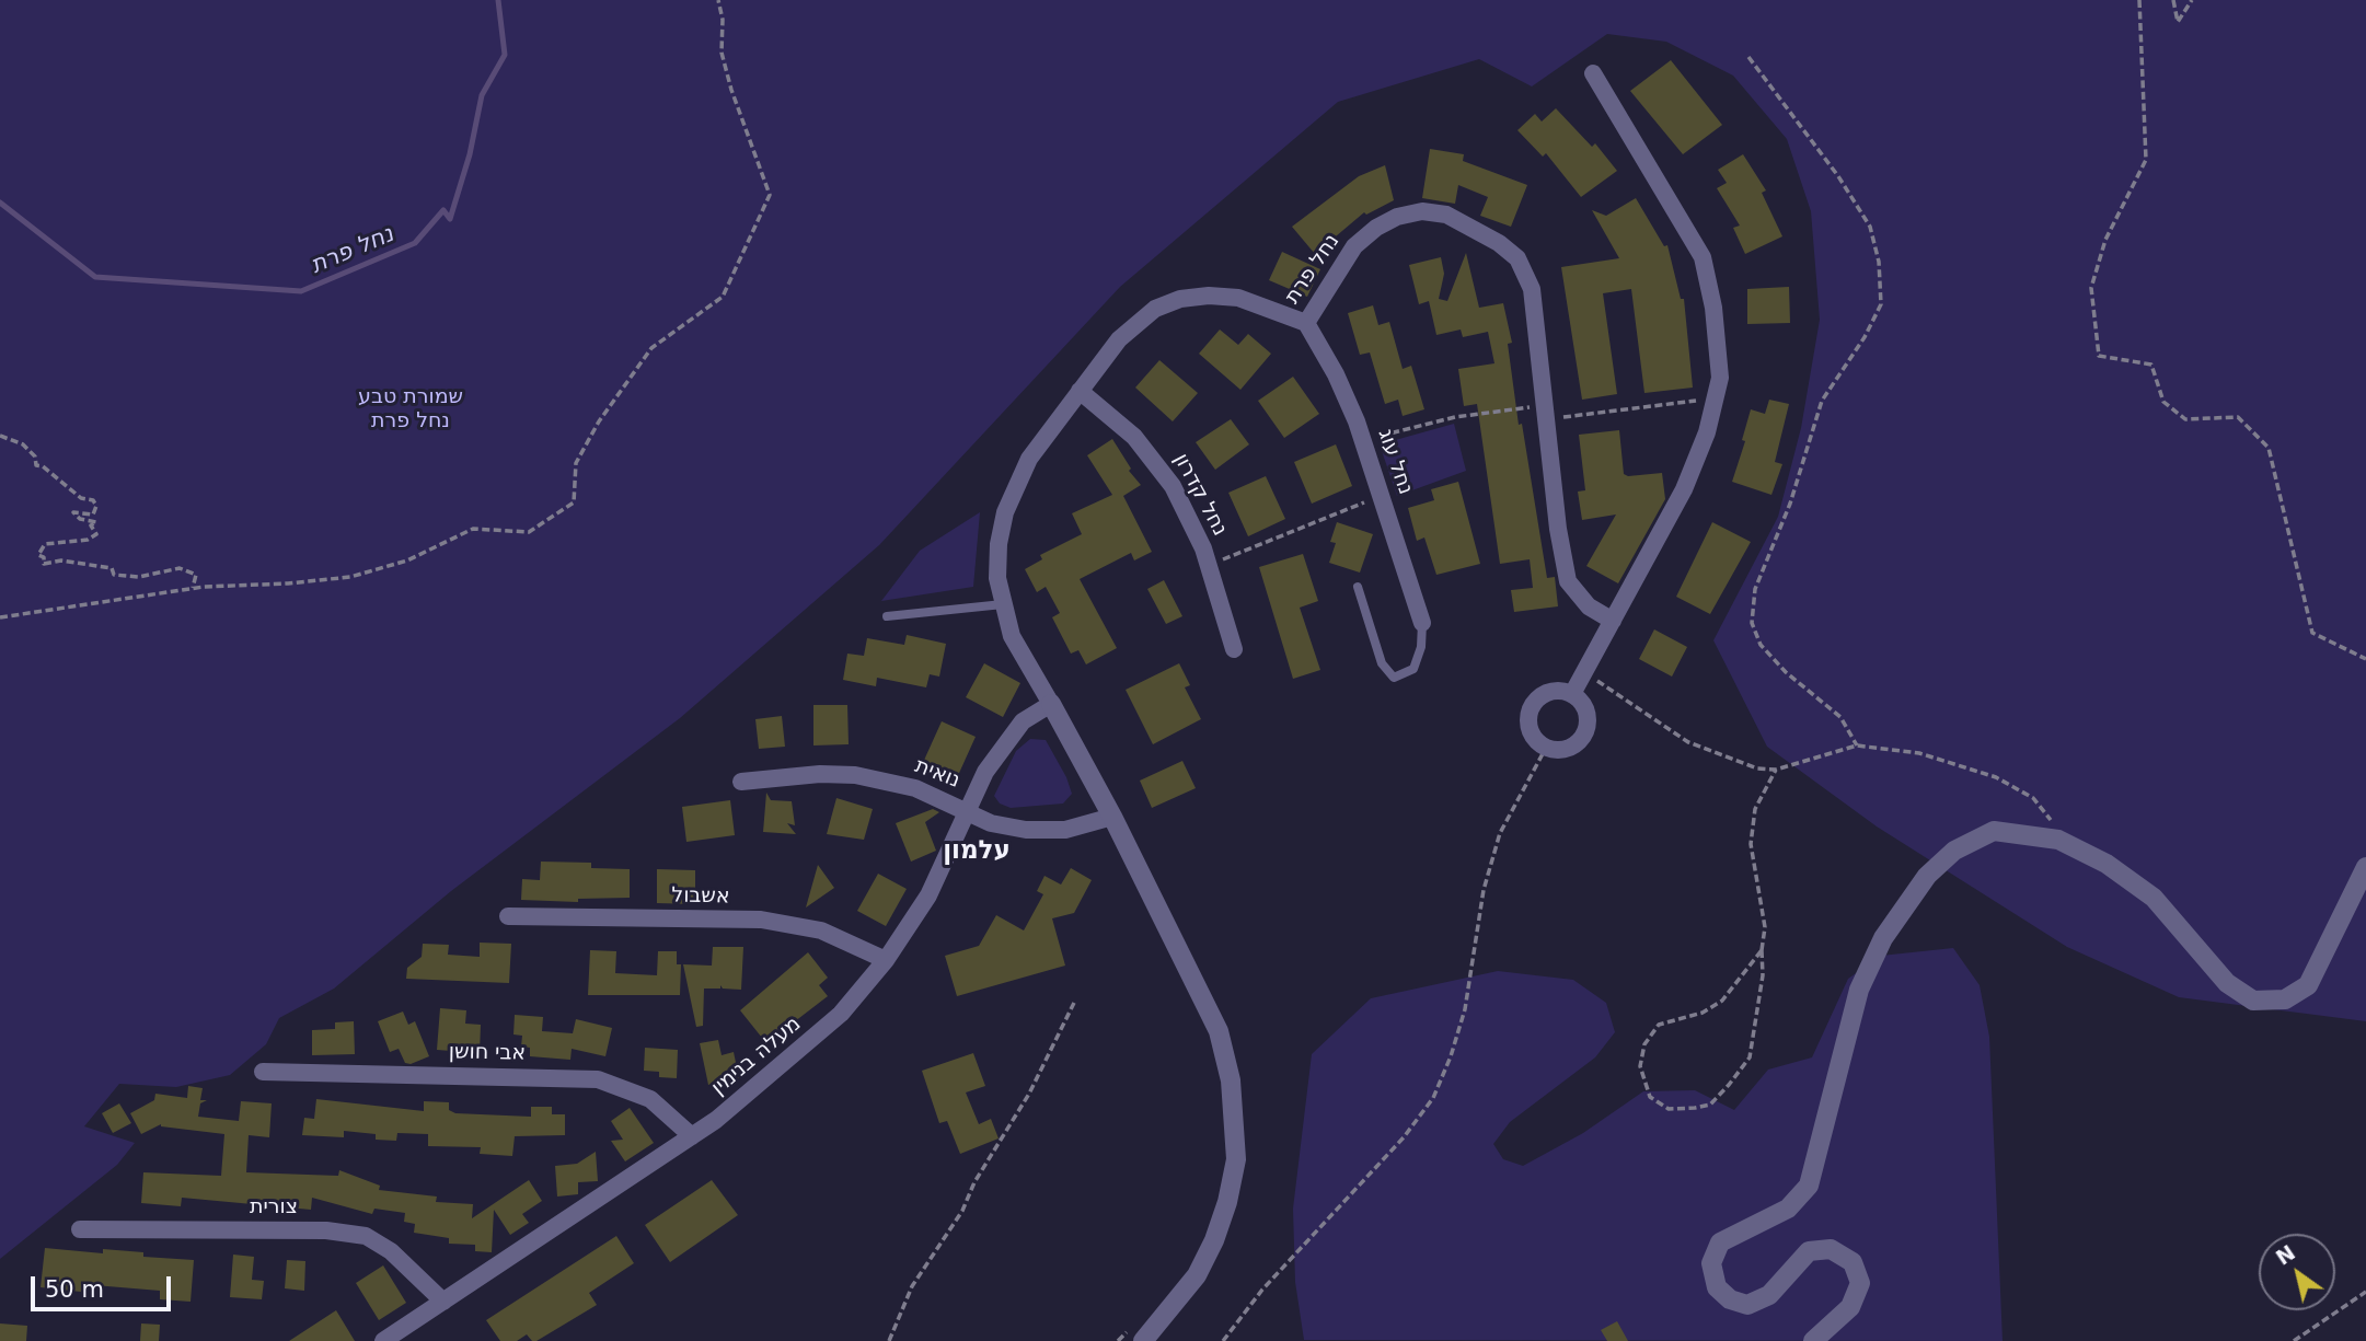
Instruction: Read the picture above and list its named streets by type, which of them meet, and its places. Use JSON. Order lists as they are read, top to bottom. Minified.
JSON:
{"streets":{"street":["נחל פרת","נחל עוג","נחל קדרון","נואית","אשבול","אבי חושן","מעלה בנימין","צורית"]},"crossings":[["נחל פרת","נחל עוג"],["נחל פרת","נחל קדרון"],["נחל פרת","מעלה בנימין"],["נואית","מעלה בנימין"],["אשבול","מעלה בנימין"],["אבי חושן","מעלה בנימין"],["מעלה בנימין","צורית"]],"districts":["עלמון"],"water":["נחל פרת"],"parks":["שמורת טבע נחל פרת"],"scale_bar":"50 m","north":"top left"}
